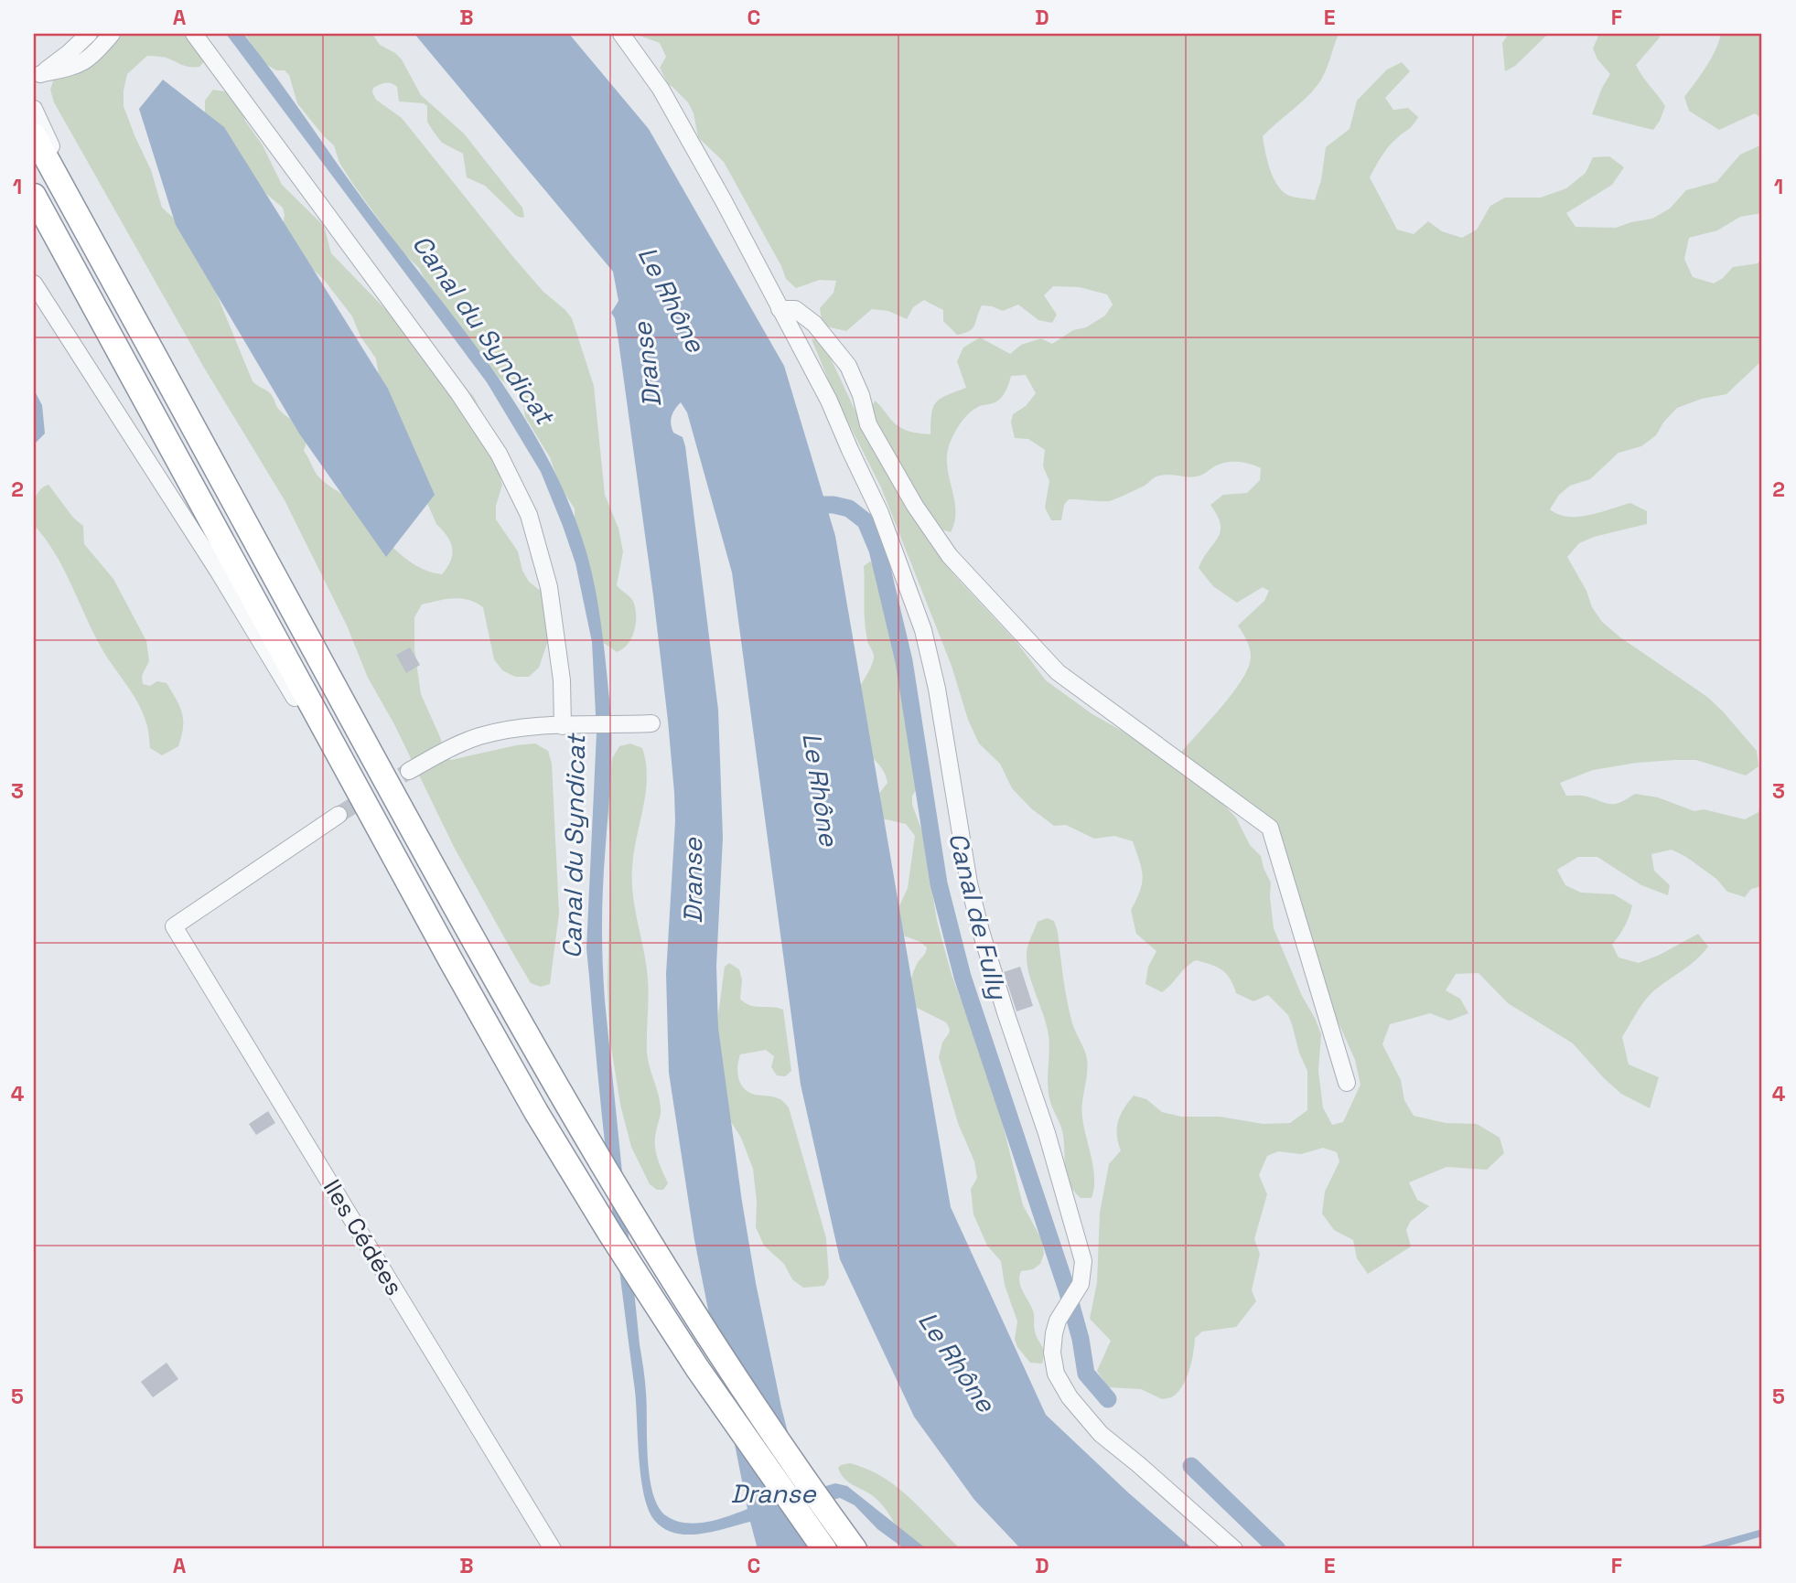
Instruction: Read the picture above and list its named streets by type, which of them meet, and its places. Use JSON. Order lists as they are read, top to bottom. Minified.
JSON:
{"streets":{"street":["Iles Cédées"]},"water":["Le Rhône","Canal du Syndicat","Dranse","Canal de Fully"],"grid":{"columns":["A","B","C","D","E","F"],"rows":["1","2","3","4","5"]}}
